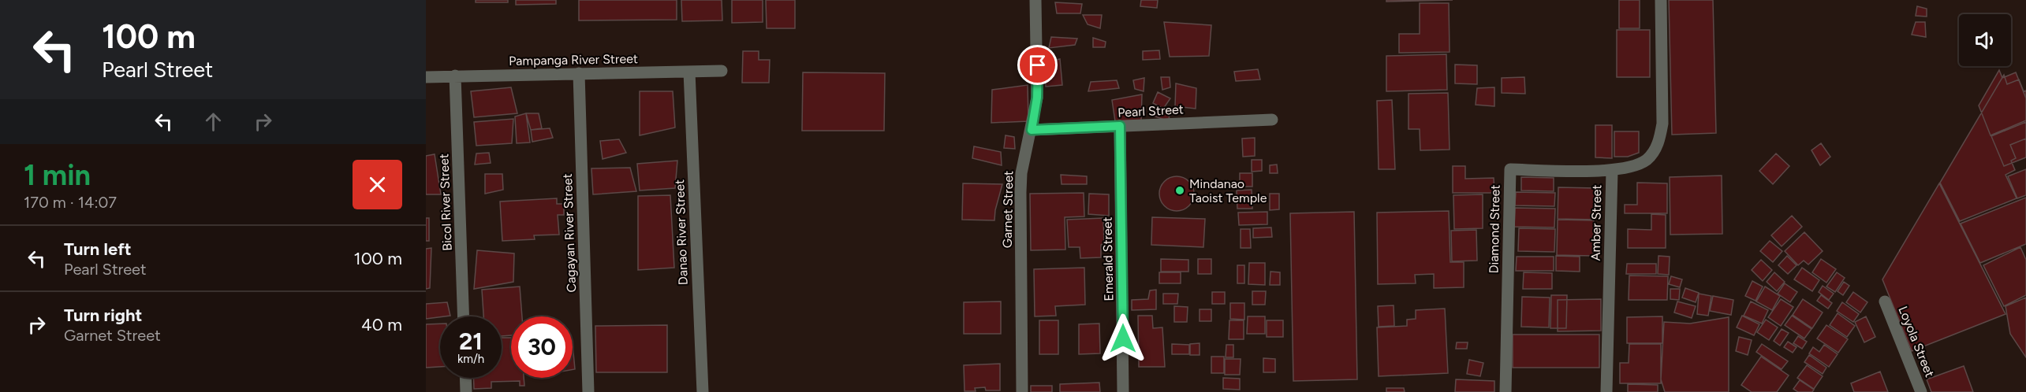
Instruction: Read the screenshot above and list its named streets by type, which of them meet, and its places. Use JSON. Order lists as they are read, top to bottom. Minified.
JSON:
{"streets":{"street":["Pampanga River Street","Pearl Street","Bicol River Street","Garnet Street","Amber Street","Diamond Street","Danao River Street","Cagayan River Street","Emerald Street","Loyola Street"]},"crossings":[["Pampanga River Street","Bicol River Street"],["Pampanga River Street","Danao River Street"],["Pampanga River Street","Cagayan River Street"],["Pearl Street","Garnet Street"],["Pearl Street","Emerald Street"],["Amber Street","Diamond Street"]],"places":["Mindanao Taoist Temple"],"page":{"turn":["100 m","Pearl Street"],"heading":["1 min","170 m · 14:07"],"list":[{"name":"Turn left","note":"Pearl Street","value":"100 m"},{"name":"Turn right","note":"Garnet Street","value":"40 m"}],"speed":"21 km/h","limit":"30"}}
